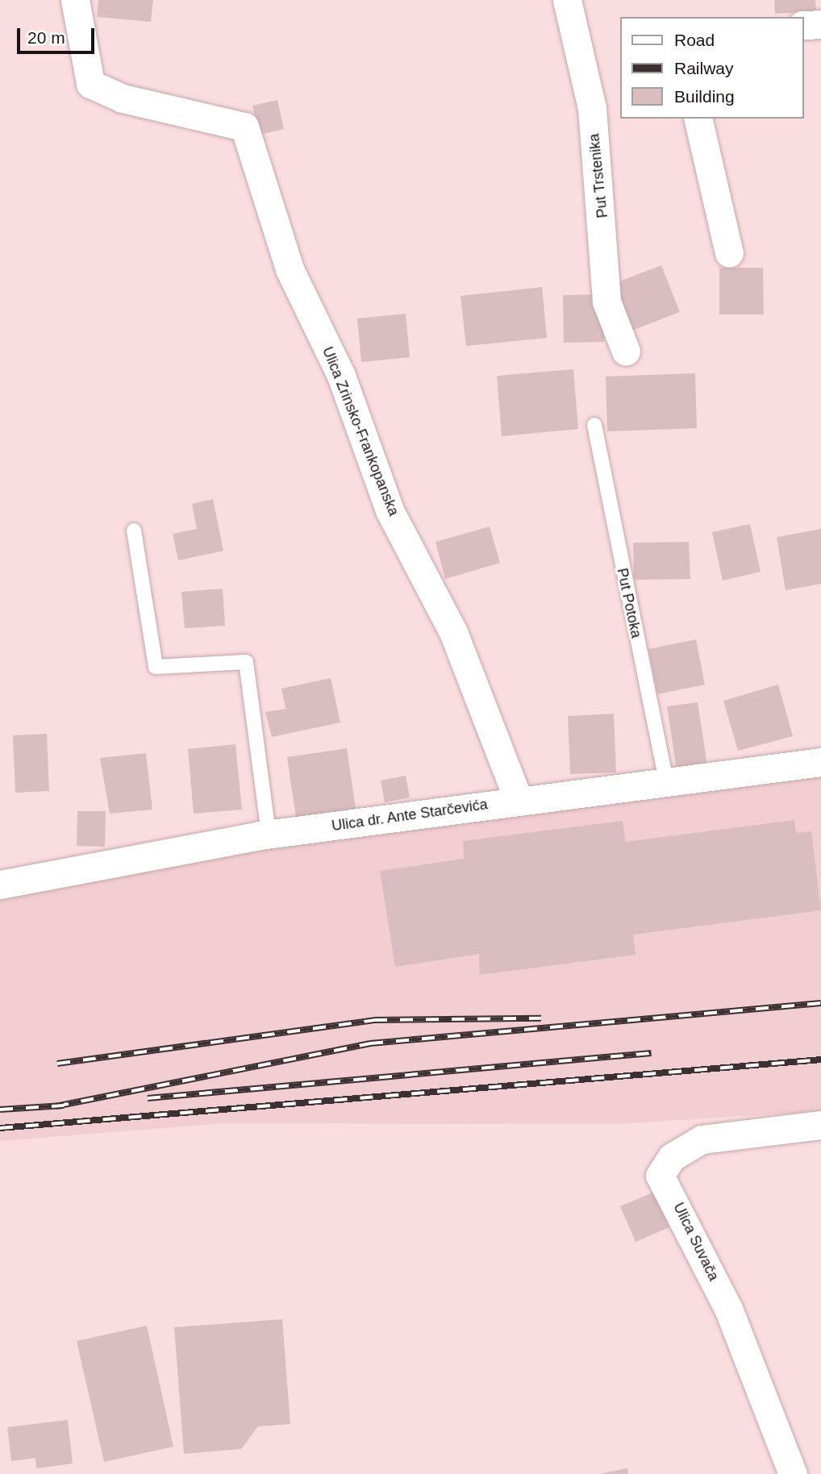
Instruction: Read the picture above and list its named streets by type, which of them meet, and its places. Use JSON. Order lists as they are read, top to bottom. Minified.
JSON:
{"streets":{"street":["Put Trstenika","Ulica Zrinsko-Frankopanska","Ulica dr. Ante Starčevića","Ulica Suvača"],"lane":["Put Potoka"]},"crossings":[["Ulica Zrinsko-Frankopanska","Ulica dr. Ante Starčevića"],["Put Potoka","Ulica dr. Ante Starčevića"]],"legend":["Road","Railway","Building"],"scale_bar":"20 m"}
